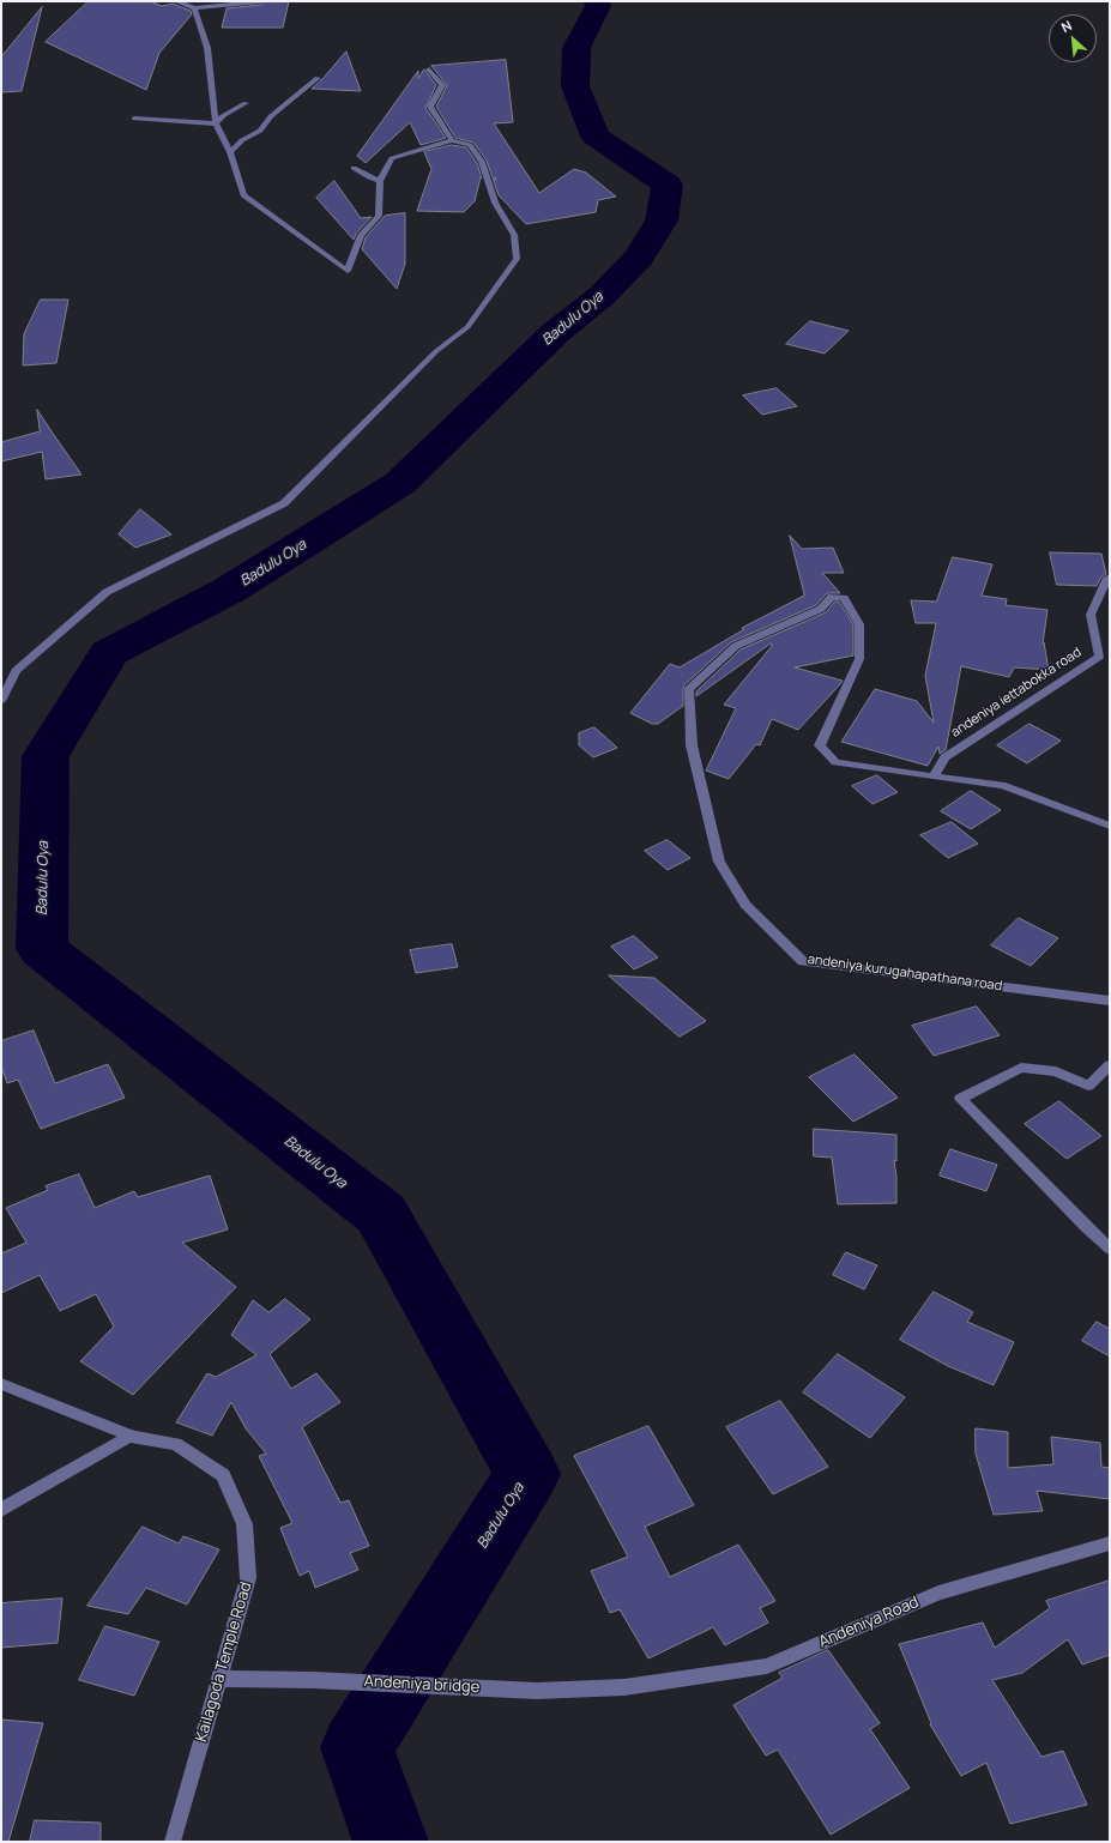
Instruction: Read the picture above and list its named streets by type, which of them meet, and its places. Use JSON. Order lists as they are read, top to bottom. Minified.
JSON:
{"streets":{"street":["andeniya iettabokka road","andeniya kurugahapathana road","Andeniya Road","Kailagoda Temple Road","Andeniya bridge"]},"crossings":[["andeniya iettabokka road","andeniya kurugahapathana road"],["Andeniya Road","Andeniya bridge"],["Kailagoda Temple Road","Andeniya bridge"]],"water":["Badulu Oya"],"north":"top left"}
